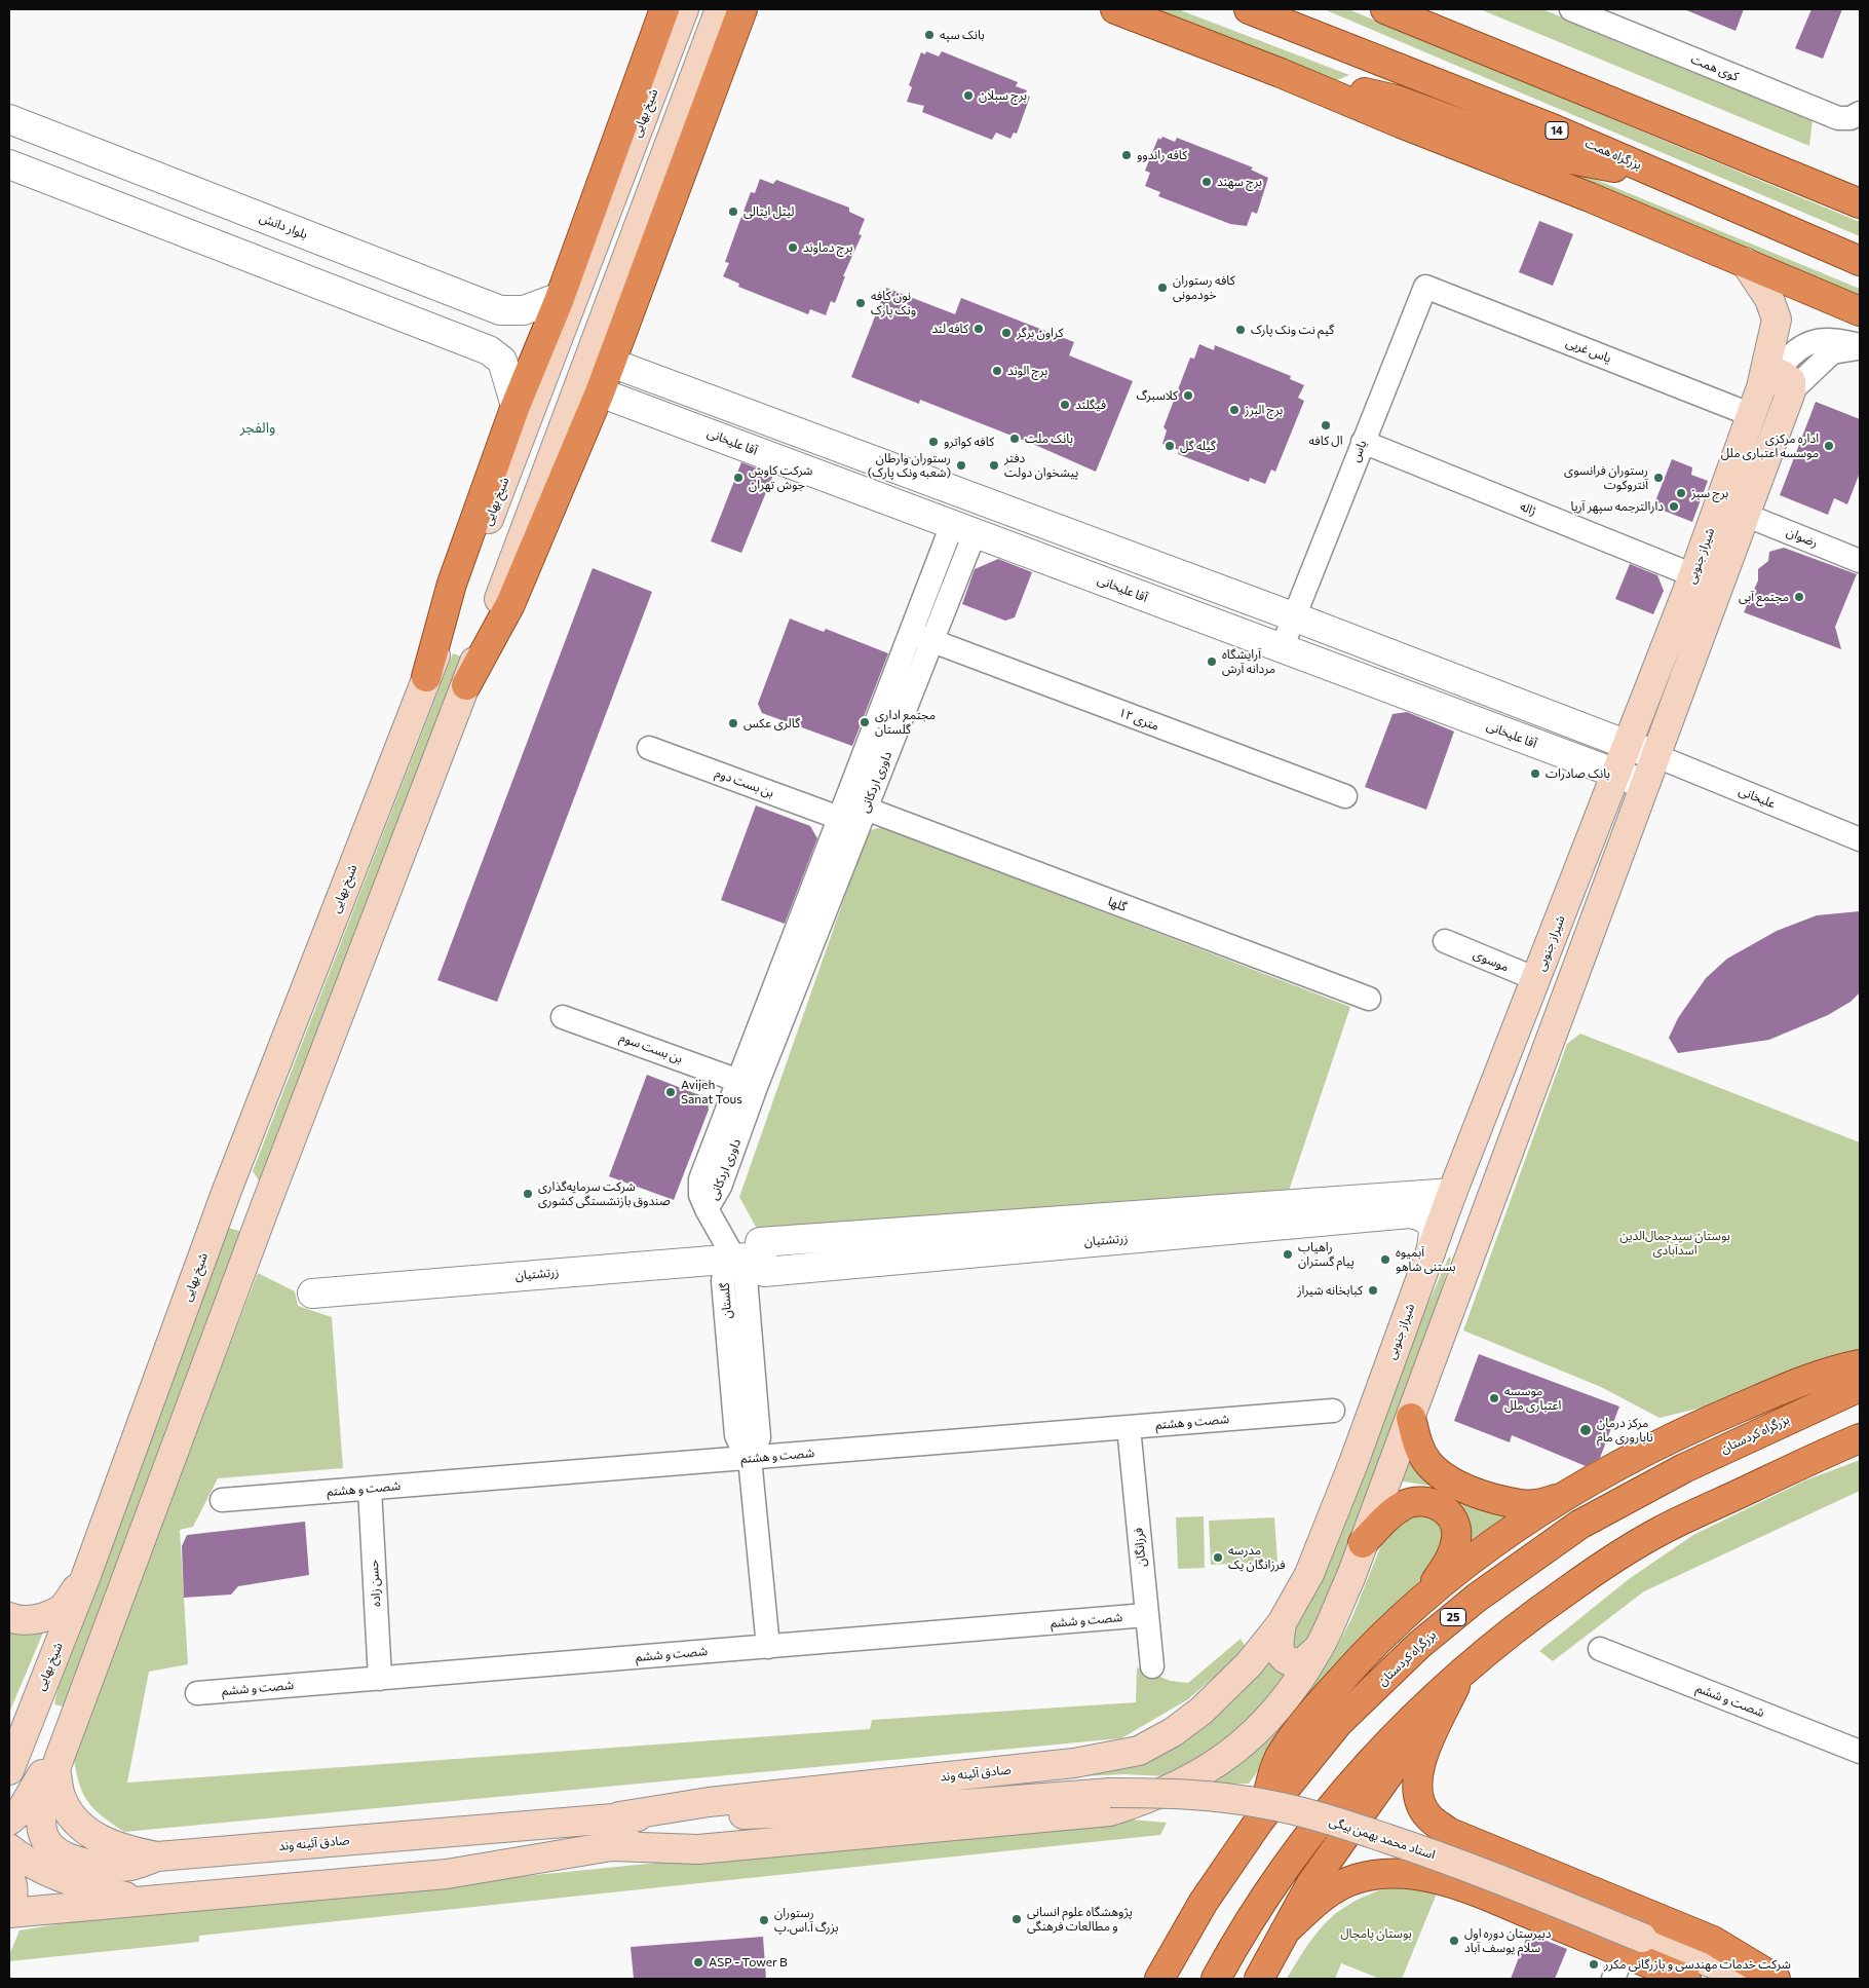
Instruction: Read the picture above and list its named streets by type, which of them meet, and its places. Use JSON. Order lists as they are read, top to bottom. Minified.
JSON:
{"streets":{"highway":["14","بزرگراه همت","بزرگراه کردستان","25"],"main road":["شیخ بهایی","شیراز جنوبی","صادق آئینه وند","استاد محمد بهمن بیگی"],"street":["کوی همت","بلوار دانش","یاس غربی","آقا علیخانی","یاس","ژاله","رضوان","۱۲ متری","داوری اردکانی","بن بست دوم","علیخانی","گلها","موسوی","بن بست سوم","زرتشتیان","گلستان","شصت و هشتم","فرزانگان","حسن زاده","شصت و ششم"]},"crossings":[["یاس غربی","یاس"],["یاس غربی","شیراز جنوبی"],["آقا علیخانی","یاس"],["آقا علیخانی","شیراز جنوبی"],["آقا علیخانی","داوری اردکانی"],["یاس","ژاله"],["ژاله","شیراز جنوبی"],["رضوان","شیراز جنوبی"],["شیراز جنوبی","علیخانی"],["شیراز جنوبی","موسوی"],["شیراز جنوبی","زرتشتیان"],["شیراز جنوبی","صادق آئینه وند"],["شیراز جنوبی","استاد محمد بهمن بیگی"],["۱۲ متری","داوری اردکانی"],["داوری اردکانی","بن بست دوم"],["داوری اردکانی","گلها"],["داوری اردکانی","بن بست سوم"],["داوری اردکانی","زرتشتیان"],["داوری اردکانی","گلستان"],["زرتشتیان","گلستان"],["گلستان","شصت و هشتم"],["گلستان","شصت و ششم"],["شصت و هشتم","فرزانگان"],["شصت و هشتم","حسن زاده"],["فرزانگان","شصت و ششم"],["حسن زاده","شصت و ششم"],["صادق آئینه وند","استاد محمد بهمن بیگی"]],"districts":["والفجر"],"parks":["بوستان سیدجمال‌الدین اسدآبادی","بوستان پامچال"],"places":["بانک سپه","برج سبلان","کافه راندوو","برج سهند","لیتل ایتالی","برج دماوند","کافه رستوران خودمونی","نون کافه ونک پارک","کافه لند","گیم نت ونک پارک","کراون برگر","برج الوند","کلاسبرگ","فیگلند","برج البرز","ال کافه","بانک ملت","کافه کواترو","گیله گل","اداره مرکزی موسسه اعتباری ملل","رستوران وارطان (شعبه ونک پارک)","دفتر پیشخوان دولت","شرکت کاوش جوش تهران","رستوران فرانسوی آنتروکوت","برج سبز","دارالترجمه سپهر آریا","مجتمع آبی","آرایشگاه مردانه آرش","مجتمع اداری گلستان","گالری عکس","بانک صادرات","Avijeh Sanat Tous","شرکت سرمایه‌گذاری صندوق بازنشستگی کشوری","راهیاب پیام گستران","آبمیوه بستنی شاهو","کبابخانه شیراز","موسسه اعتباری ملل","مرکز درمان ناباروری مام","مدرسه فرزانگان یک","پژوهشگاه علوم انسانی و مطالعات فرهنگی","رستوران بزرگ آ.اس.پ","دبیرستان دوره اول سلام یوسف آباد","ASP - Tower B","شرکت خدمات مهندسی و بازرگانی مکرر"]}
